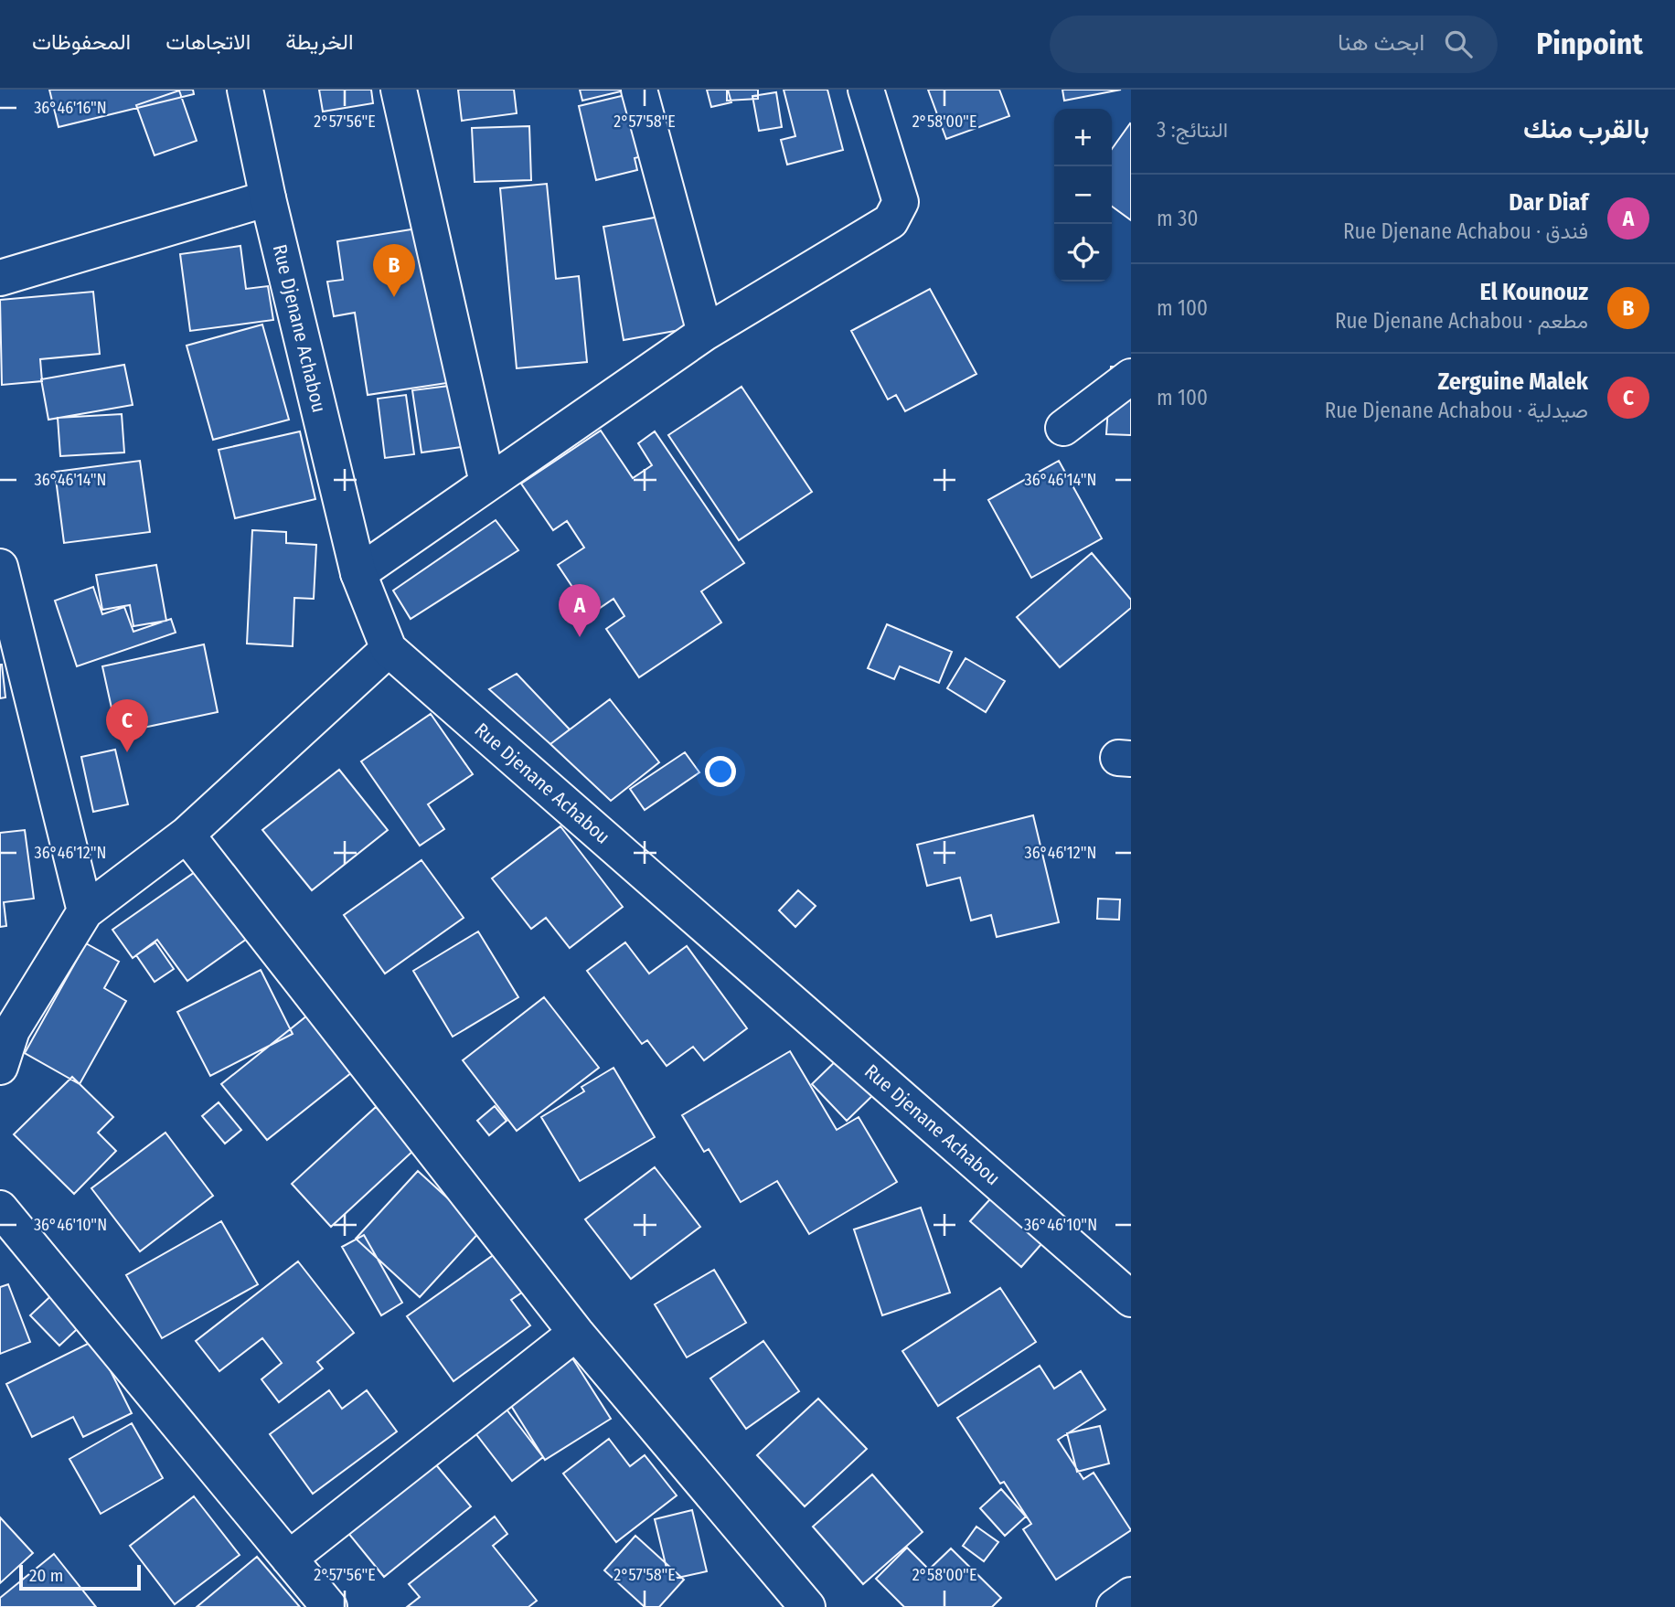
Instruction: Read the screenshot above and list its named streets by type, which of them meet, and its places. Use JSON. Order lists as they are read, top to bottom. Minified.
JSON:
{"streets":{"street":["Rue Djenane Achabou"]},"scale_bar":"20 m","page":{"header":"Pinpoint","search":"ابحث هنا","nav":["الخريطة","الاتجاهات","المحفوظات"],"heading":["بالقرب منك","النتائج: 3"],"map_buttons":["+","−"],"list":[{"mark":"A","name":"Dar Diaf","note":"فندق · Rue Djenane Achabou","value":"30 m"},{"mark":"B","name":"El Kounouz","note":"مطعم · Rue Djenane Achabou","value":"100 m"},{"mark":"C","name":"Zerguine Malek","note":"صيدلية · Rue Djenane Achabou","value":"100 m"}],"pins":["B","A","C"],"scale":"20 m"},"coordinates":["36°46'16\"N","2°57'56\"E","2°57'58\"E","2°58'00\"E","36°46'14\"N","36°46'12\"N","36°46'10\"N"]}
